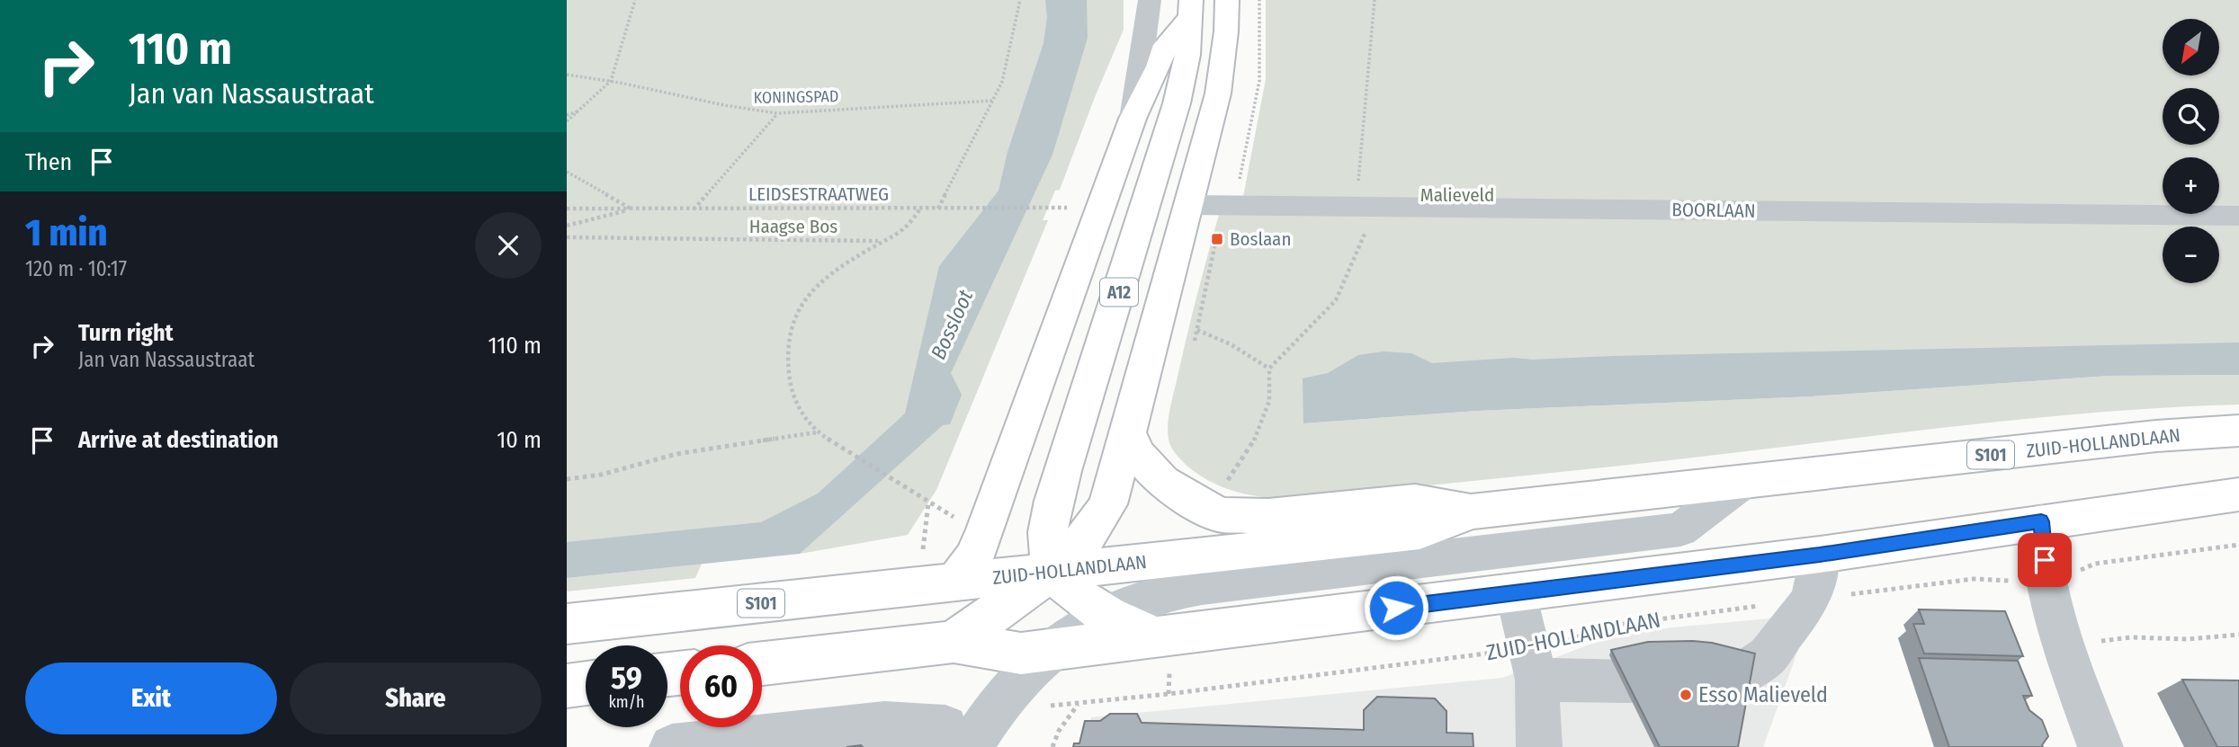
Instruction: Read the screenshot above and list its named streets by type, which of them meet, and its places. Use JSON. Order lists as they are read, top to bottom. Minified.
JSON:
{"streets":{"main road":["A12","ZUID-HOLLANDLAAN","S101"],"street":["BOORLAAN"],"path":["KONINGSPAD","LEIDSESTRAATWEG"]},"crossings":[["BOORLAAN","A12"],["A12","ZUID-HOLLANDLAAN"],["A12","S101"],["ZUID-HOLLANDLAAN","S101"]],"water":["Bossloot"],"parks":["Malieveld","Haagse Bos"],"places":{"transit":["Boslaan"],"other":["Esso Malieveld"]},"north":"bottom left","page":{"turn":["110 m","Jan van Nassaustraat"],"map_buttons":["+","−"],"then":"Then","heading":["1 min","120 m · 10:17"],"list":[{"name":"Turn right","note":"Jan van Nassaustraat","value":"110 m"},{"name":"Arrive at destination","value":"10 m"}],"speed":"59 km/h","limit":"60","buttons":["Exit","Share"]}}
